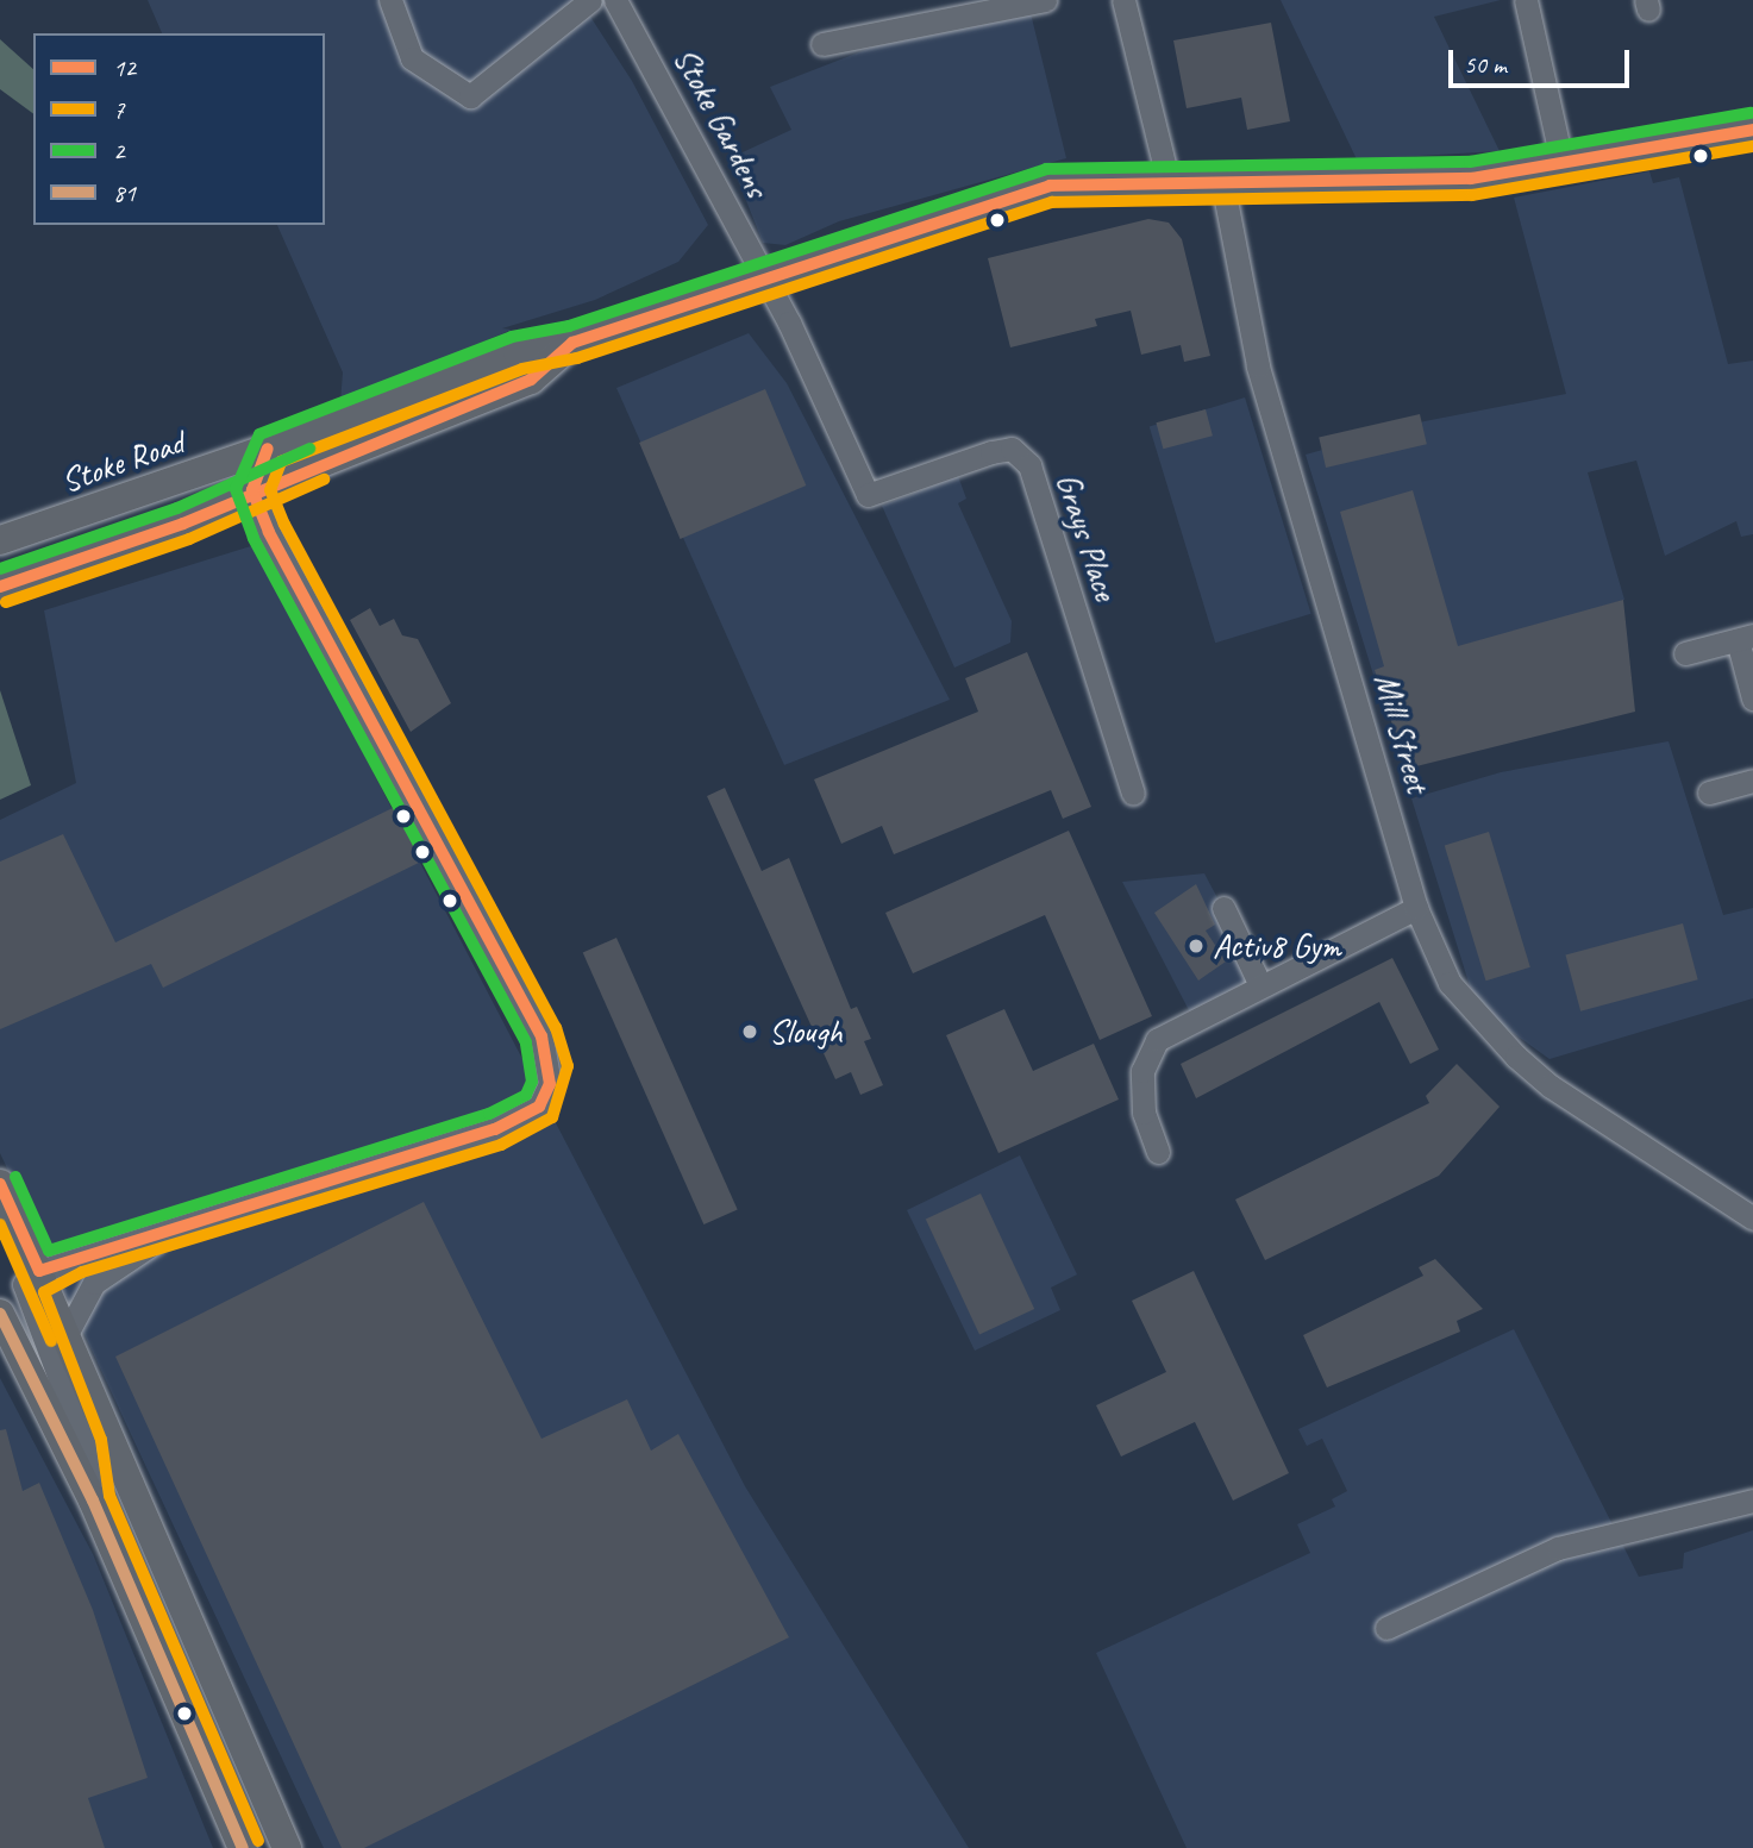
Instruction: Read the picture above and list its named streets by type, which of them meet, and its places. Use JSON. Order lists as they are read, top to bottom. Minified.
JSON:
{"streets":{"main road":["Stoke Road"],"street":["Stoke Gardens","Grays Place","Mill Street"]},"crossings":[["Stoke Gardens","Stoke Road"],["Stoke Gardens","Grays Place"],["Stoke Road","Mill Street"]],"places":["Activ8 Gym","Slough"],"lines":["transit line 2","transit line 12","transit line 7","transit line 81"],"legend":["12","7","2","81"],"scale_bar":"50 m"}
